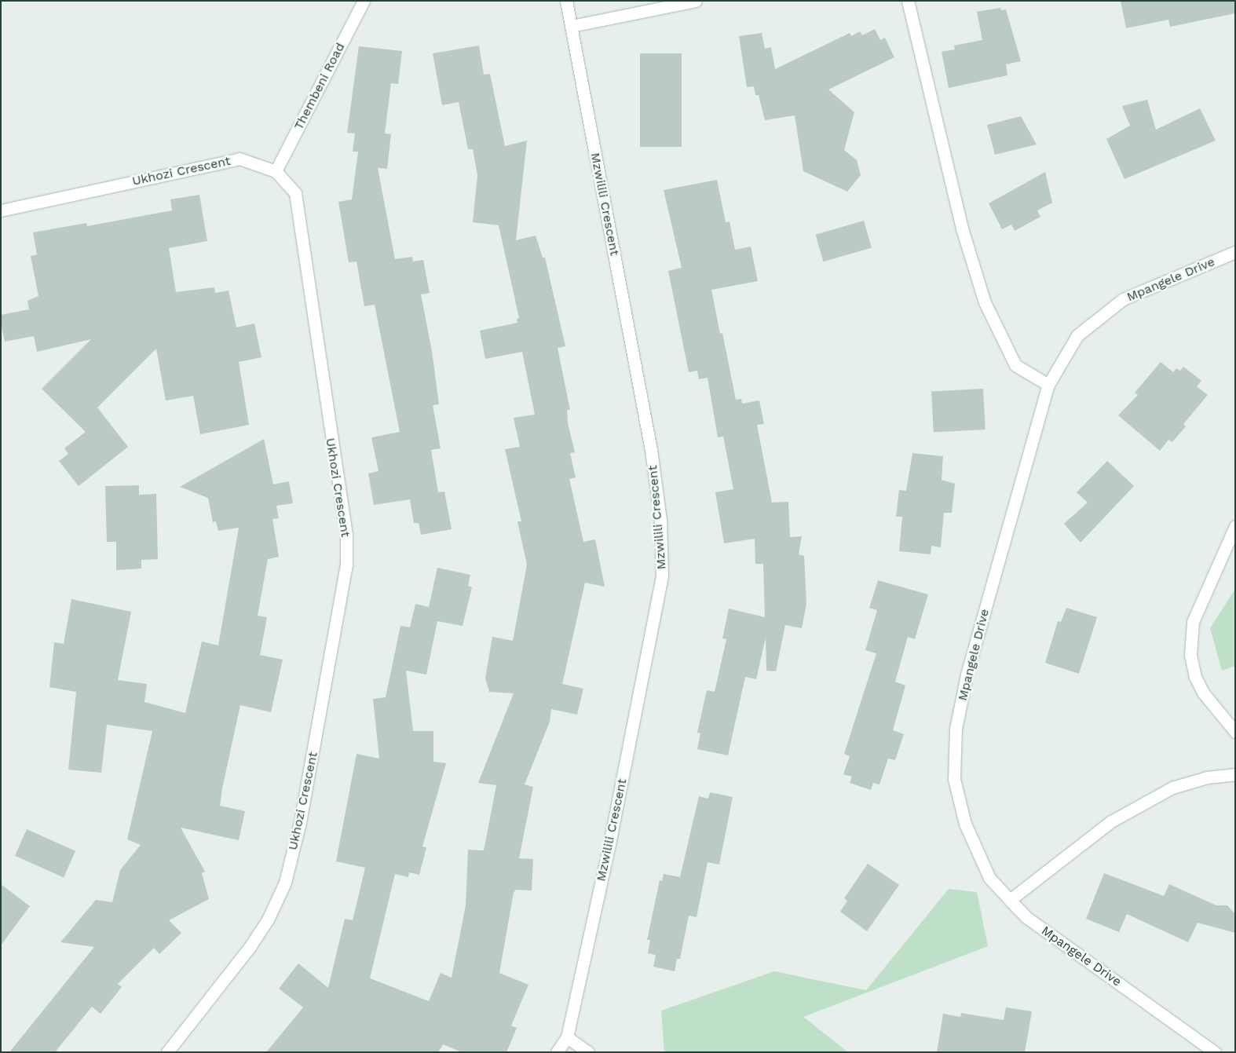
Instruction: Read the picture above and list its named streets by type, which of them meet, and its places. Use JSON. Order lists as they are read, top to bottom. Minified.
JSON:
{"streets":{"street":["Thembeni Road","Ukhozi Crescent","Mzwilili Crescent","Mpangele Drive"]},"crossings":[["Thembeni Road","Ukhozi Crescent"]]}
